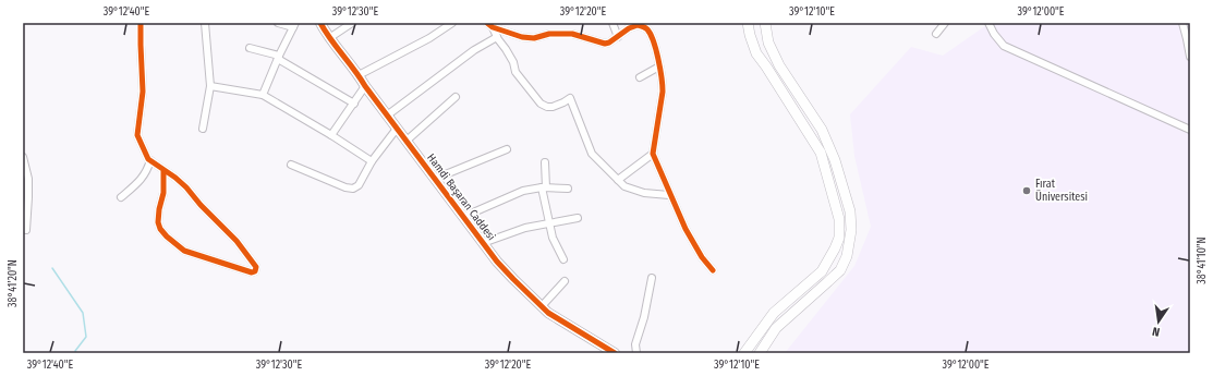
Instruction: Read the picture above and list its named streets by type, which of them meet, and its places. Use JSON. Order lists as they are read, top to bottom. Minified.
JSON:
{"streets":{"street":["Hamdi Başaran Caddesi"]},"places":["Fırat Üniversitesi"],"north":"bottom","coordinates":["39°12'40\"E","39°12'30\"E","39°12'20\"E","39°12'10\"E","39°12'00\"E","38°41'10\"N","38°41'20\"N"]}
